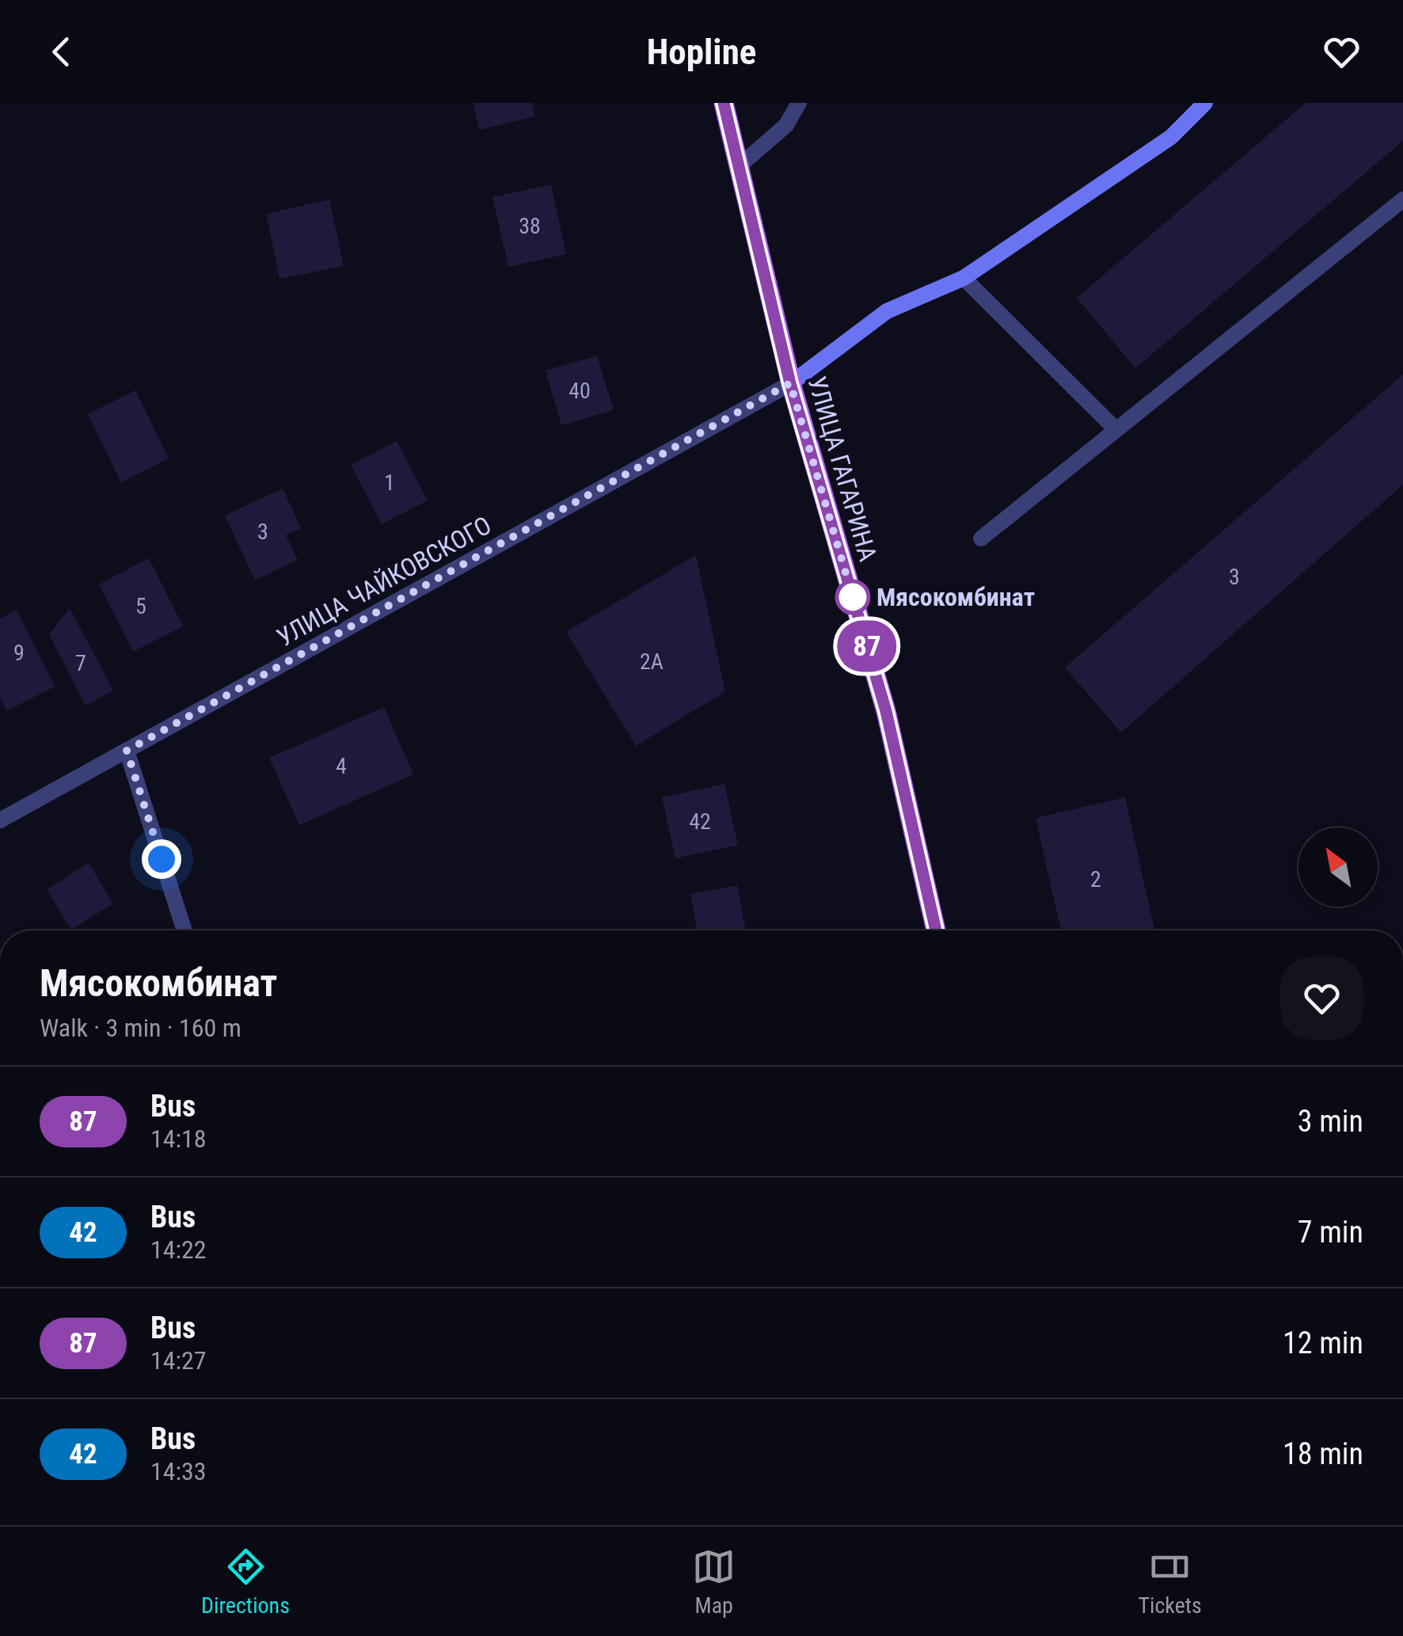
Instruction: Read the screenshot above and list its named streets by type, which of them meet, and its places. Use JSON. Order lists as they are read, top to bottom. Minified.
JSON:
{"streets":{"main road":["УЛИЦА ГАГАРИНА"],"street":["УЛИЦА ЧАЙКОВСКОГО"]},"crossings":[["УЛИЦА ГАГАРИНА","УЛИЦА ЧАЙКОВСКОГО"]],"places":["Мясокомбинат"],"lines":["bus line 87"],"house_numbers":["38","40","1","3","3","5","9","2А","7","4","42","2"],"north":"top left","page":{"header":"Hopline","on_map":"87","heading":["Мясокомбинат","Walk · 3 min · 160 m"],"list":[{"mark":"87","name":"Bus","note":"14:18","value":"3 min"},{"mark":"42","name":"Bus","note":"14:22","value":"7 min"},{"mark":"87","name":"Bus","note":"14:27","value":"12 min"},{"mark":"42","name":"Bus","note":"14:33","value":"18 min"}],"tabs":["Directions","Map","Tickets"]}}
